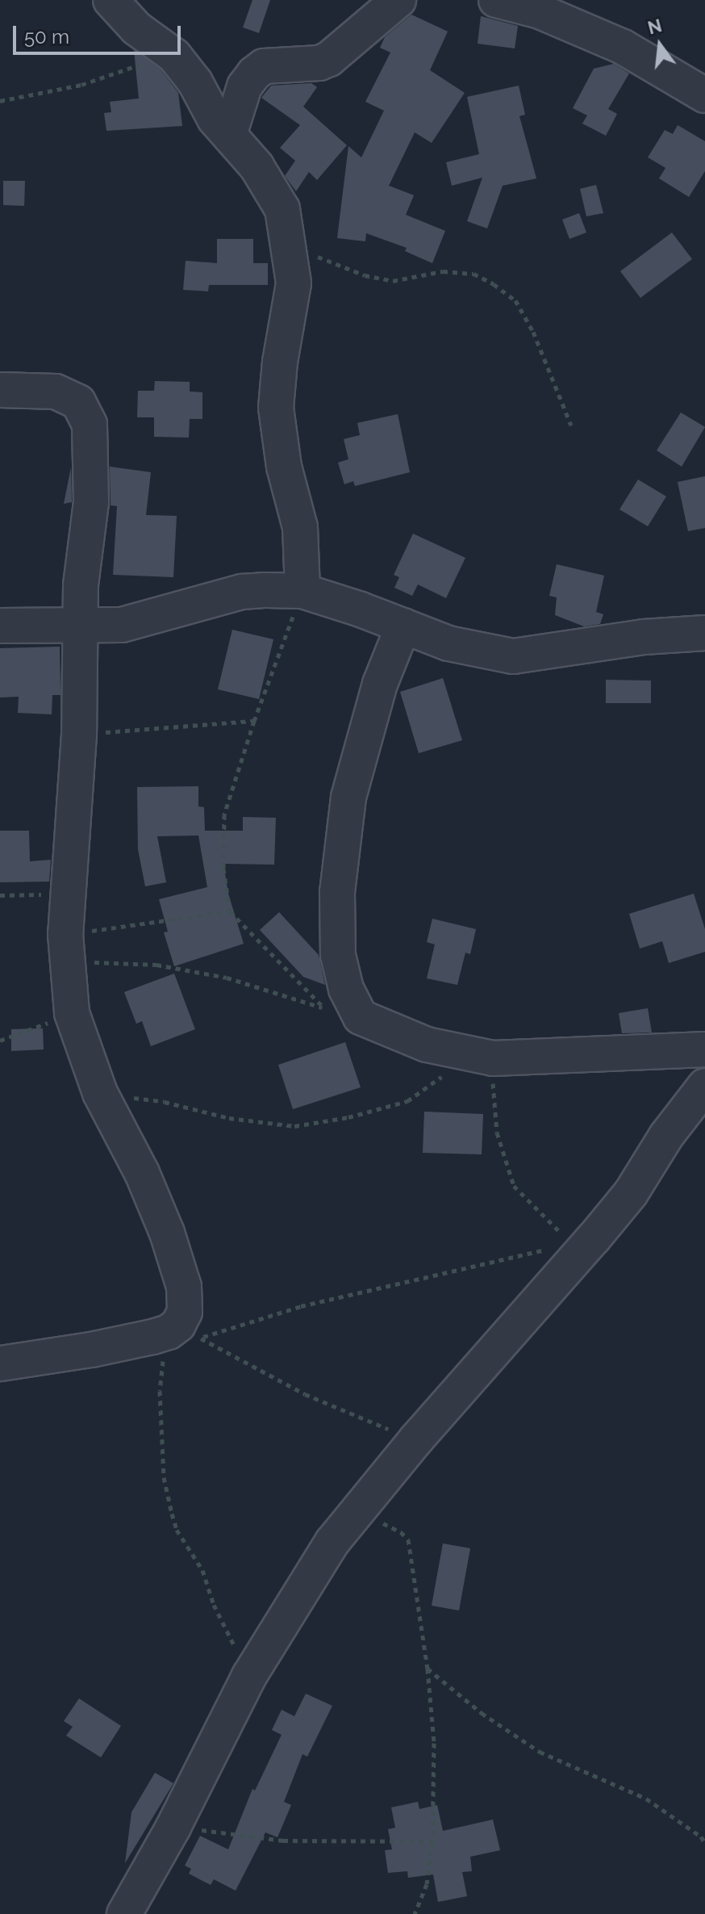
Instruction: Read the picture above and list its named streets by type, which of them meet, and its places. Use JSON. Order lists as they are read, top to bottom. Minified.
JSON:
{"scale_bar":"50 m","north":"top"}
